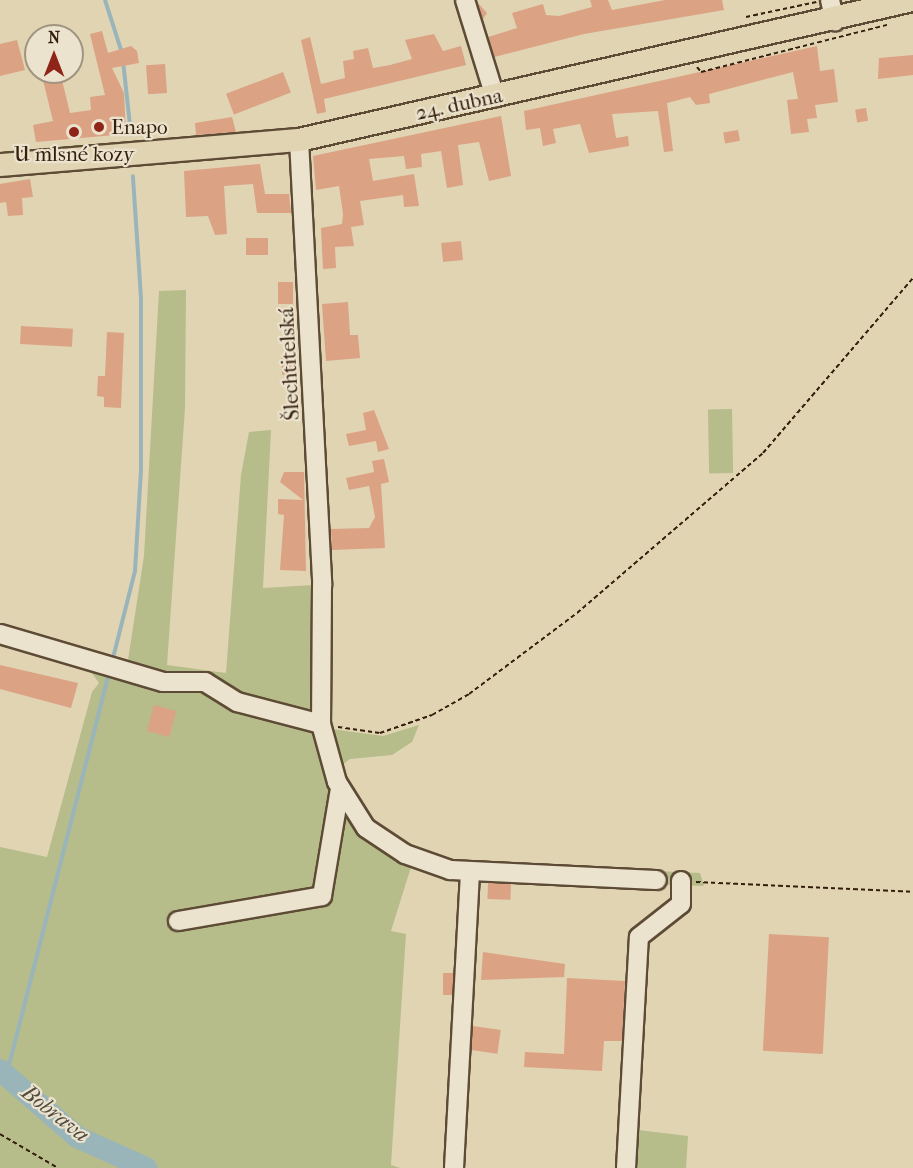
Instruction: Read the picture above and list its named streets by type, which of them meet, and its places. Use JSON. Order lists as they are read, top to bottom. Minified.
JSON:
{"streets":{"main road":["24. dubna"],"street":["Šlechtitelská"]},"crossings":[["24. dubna","Šlechtitelská"]],"water":["Bobrava"],"places":["Enapo","U mlsné kozy"],"north":"top"}
